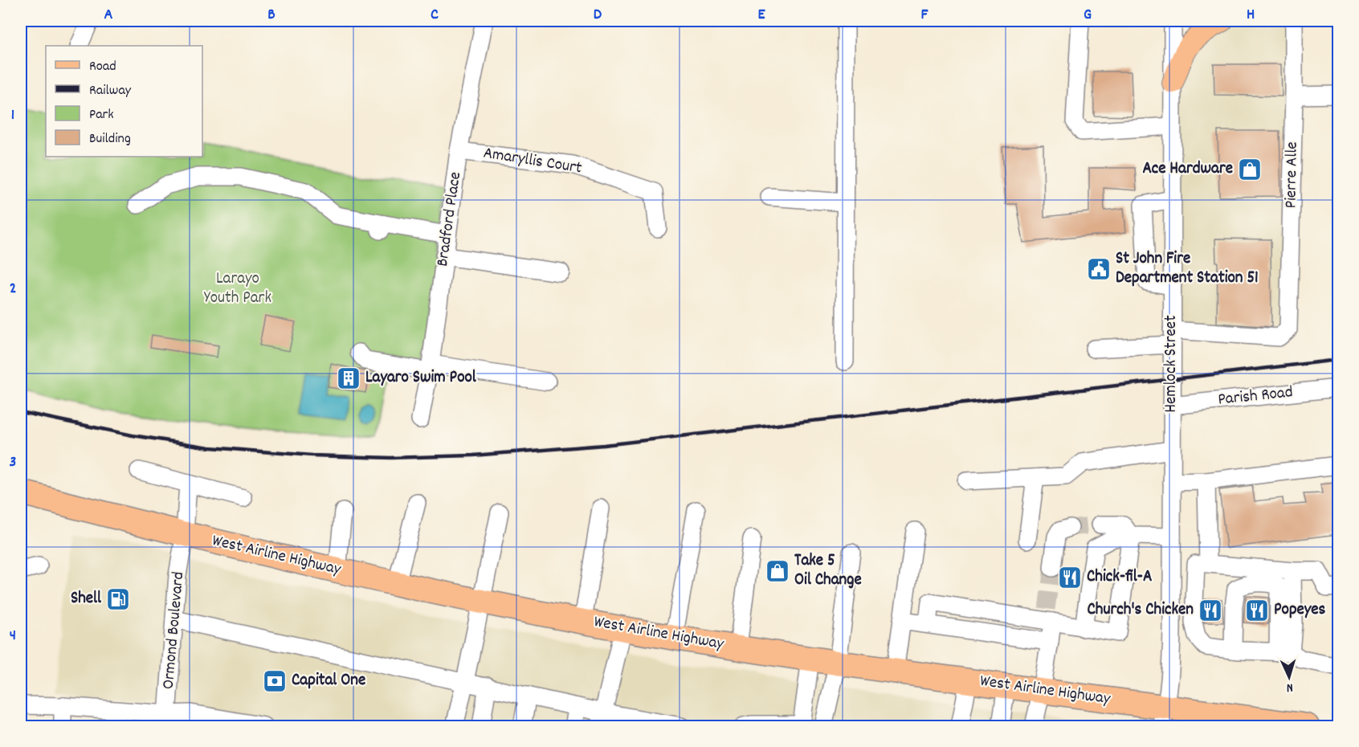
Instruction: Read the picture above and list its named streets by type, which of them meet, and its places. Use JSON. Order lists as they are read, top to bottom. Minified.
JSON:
{"streets":{"highway":["West Airline Highway"],"street":["Amaryllis Court","Pierre Alle","Bradford Place","Hemlock Street","Parish Road","Ormond Boulevard"]},"crossings":[["Amaryllis Court","Bradford Place"],["Pierre Alle","Hemlock Street"],["Hemlock Street","Parish Road"],["Hemlock Street","West Airline Highway"],["West Airline Highway","Ormond Boulevard"]],"parks":["Larayo Youth Park"],"places":{"shop":["Ace Hardware","Take 5 Oil Change"],"public building":["St John Fire Department Station 51"],"building":["Layaro Swim Pool"],"restaurant":["Chick-fil-A","Church's Chicken","Popeyes"],"fuel station":["Shell"],"bank":["Capital One"]},"legend":["Road","Railway","Park","Building"],"north":"bottom","grid":{"columns":["A","B","C","D","E","F","G","H"],"rows":["1","2","3","4"]}}
